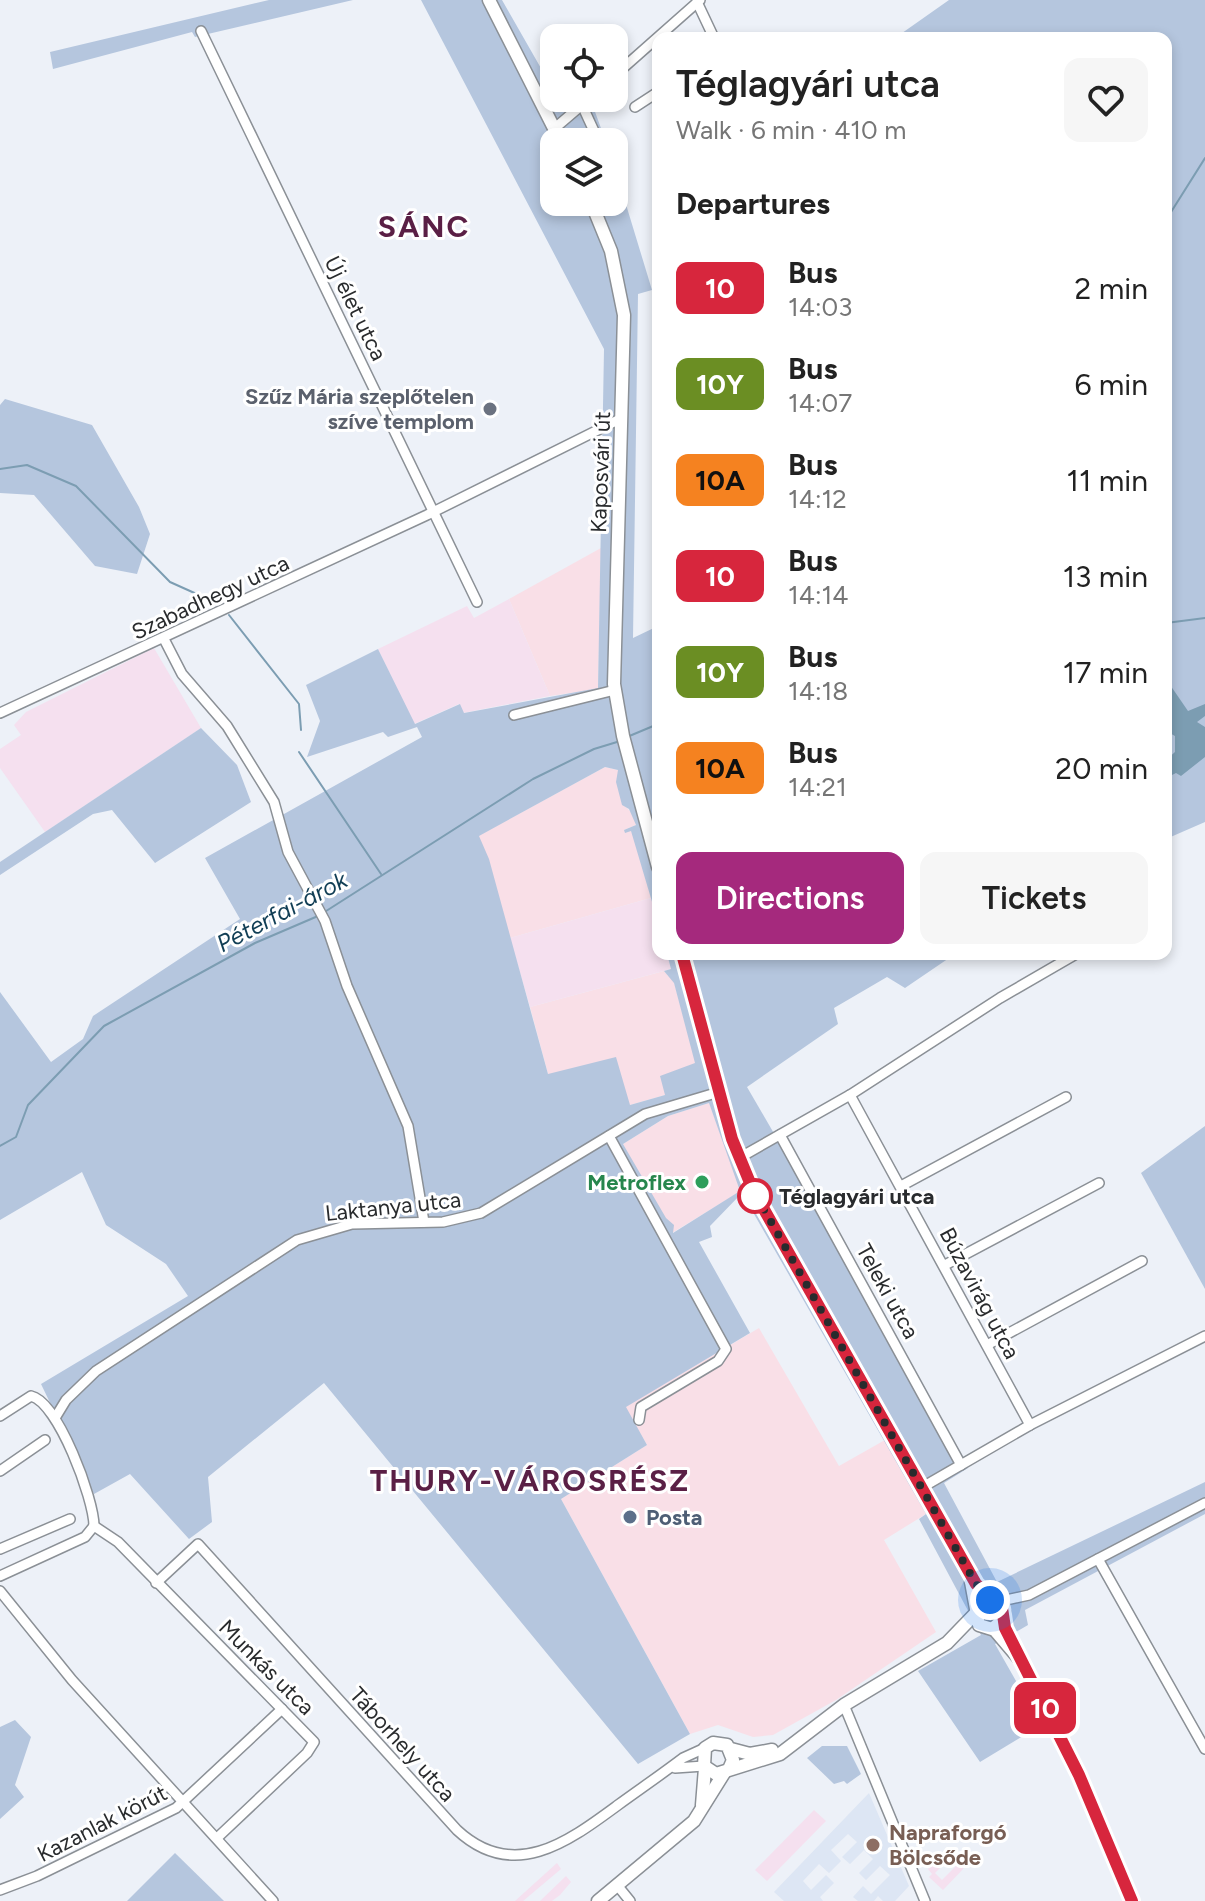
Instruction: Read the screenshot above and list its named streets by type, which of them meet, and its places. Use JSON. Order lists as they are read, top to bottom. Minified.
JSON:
{"streets":{"main road":["Kaposvári út"],"street":["Új élet utca","Szabadhegy utca","Laktanya utca","Teleki utca","Búzavirág utca","Munkás utca","Táborhely utca","Kazanlak körút"]},"crossings":[["Új élet utca","Szabadhegy utca"],["Kaposvári út","Szabadhegy utca"],["Munkás utca","Táborhely utca"],["Munkás utca","Kazanlak körút"]],"districts":["SÁNC","THURY-VÁROSRÉSZ"],"water":["Péterfai-árok"],"places":["Szűz Mária szeplőtelen szíve templom","Metroflex","Téglagyári utca","Posta","Napraforgó Bölcsőde"],"lines":["bus line 10"],"page":{"on_map":"10","heading":[["Téglagyári utca","Walk · 6 min · 410 m"],"Departures"],"list":[{"mark":"10","name":"Bus","note":"14:03","value":"2 min"},{"mark":"10Y","name":"Bus","note":"14:07","value":"6 min"},{"mark":"10A","name":"Bus","note":"14:12","value":"11 min"},{"mark":"10","name":"Bus","note":"14:14","value":"13 min"},{"mark":"10Y","name":"Bus","note":"14:18","value":"17 min"},{"mark":"10A","name":"Bus","note":"14:21","value":"20 min"}],"buttons":["Directions","Tickets"]}}
